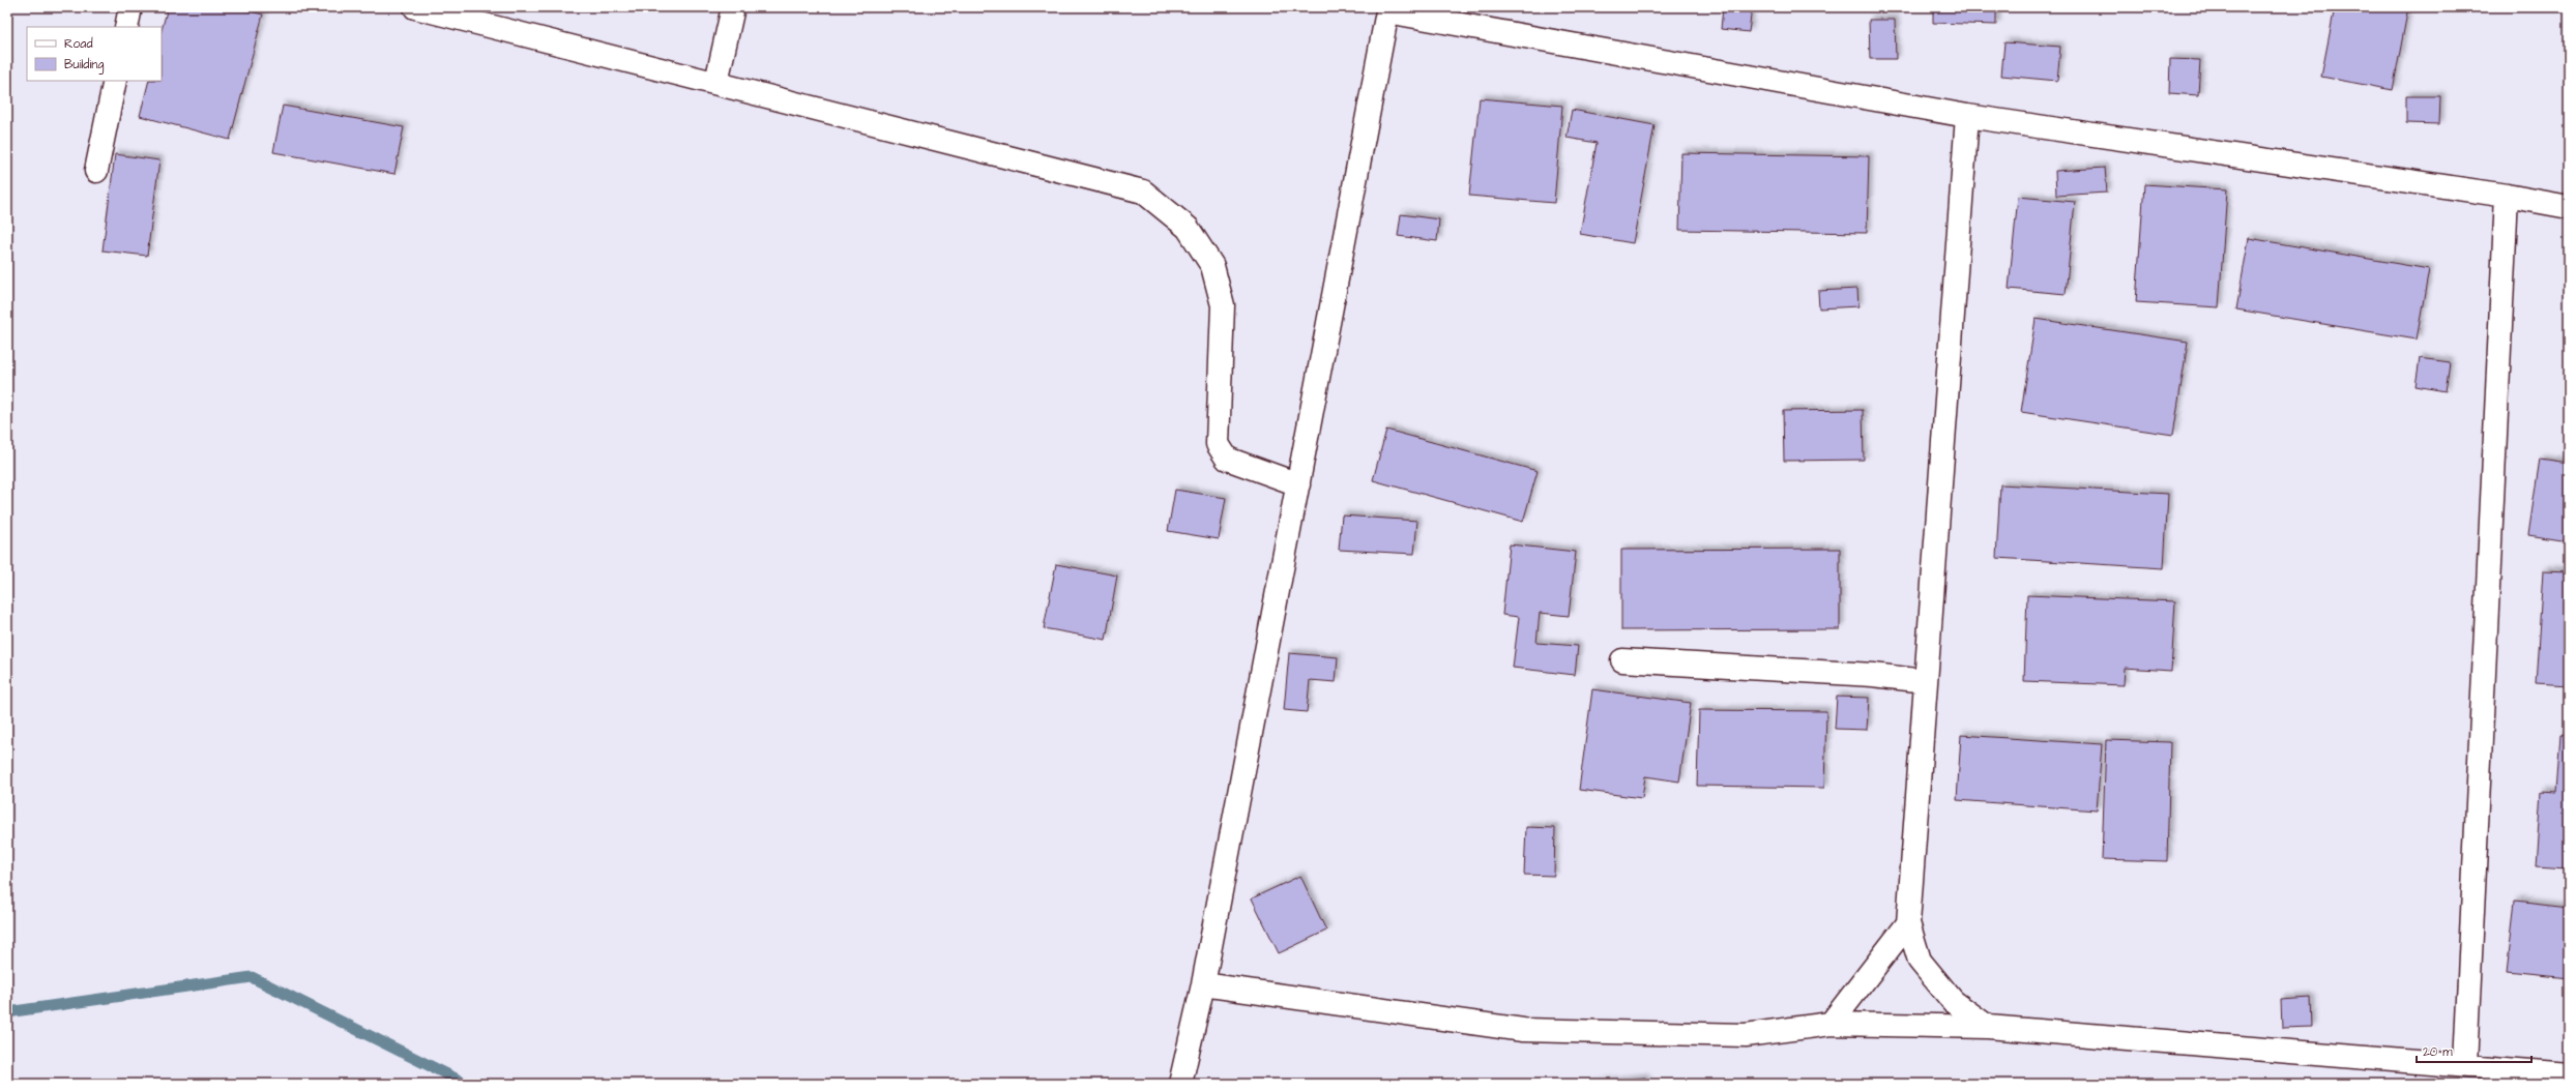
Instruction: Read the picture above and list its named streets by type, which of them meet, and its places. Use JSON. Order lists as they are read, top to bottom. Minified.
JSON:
{"legend":["Road","Building"],"scale_bar":"20 m"}
